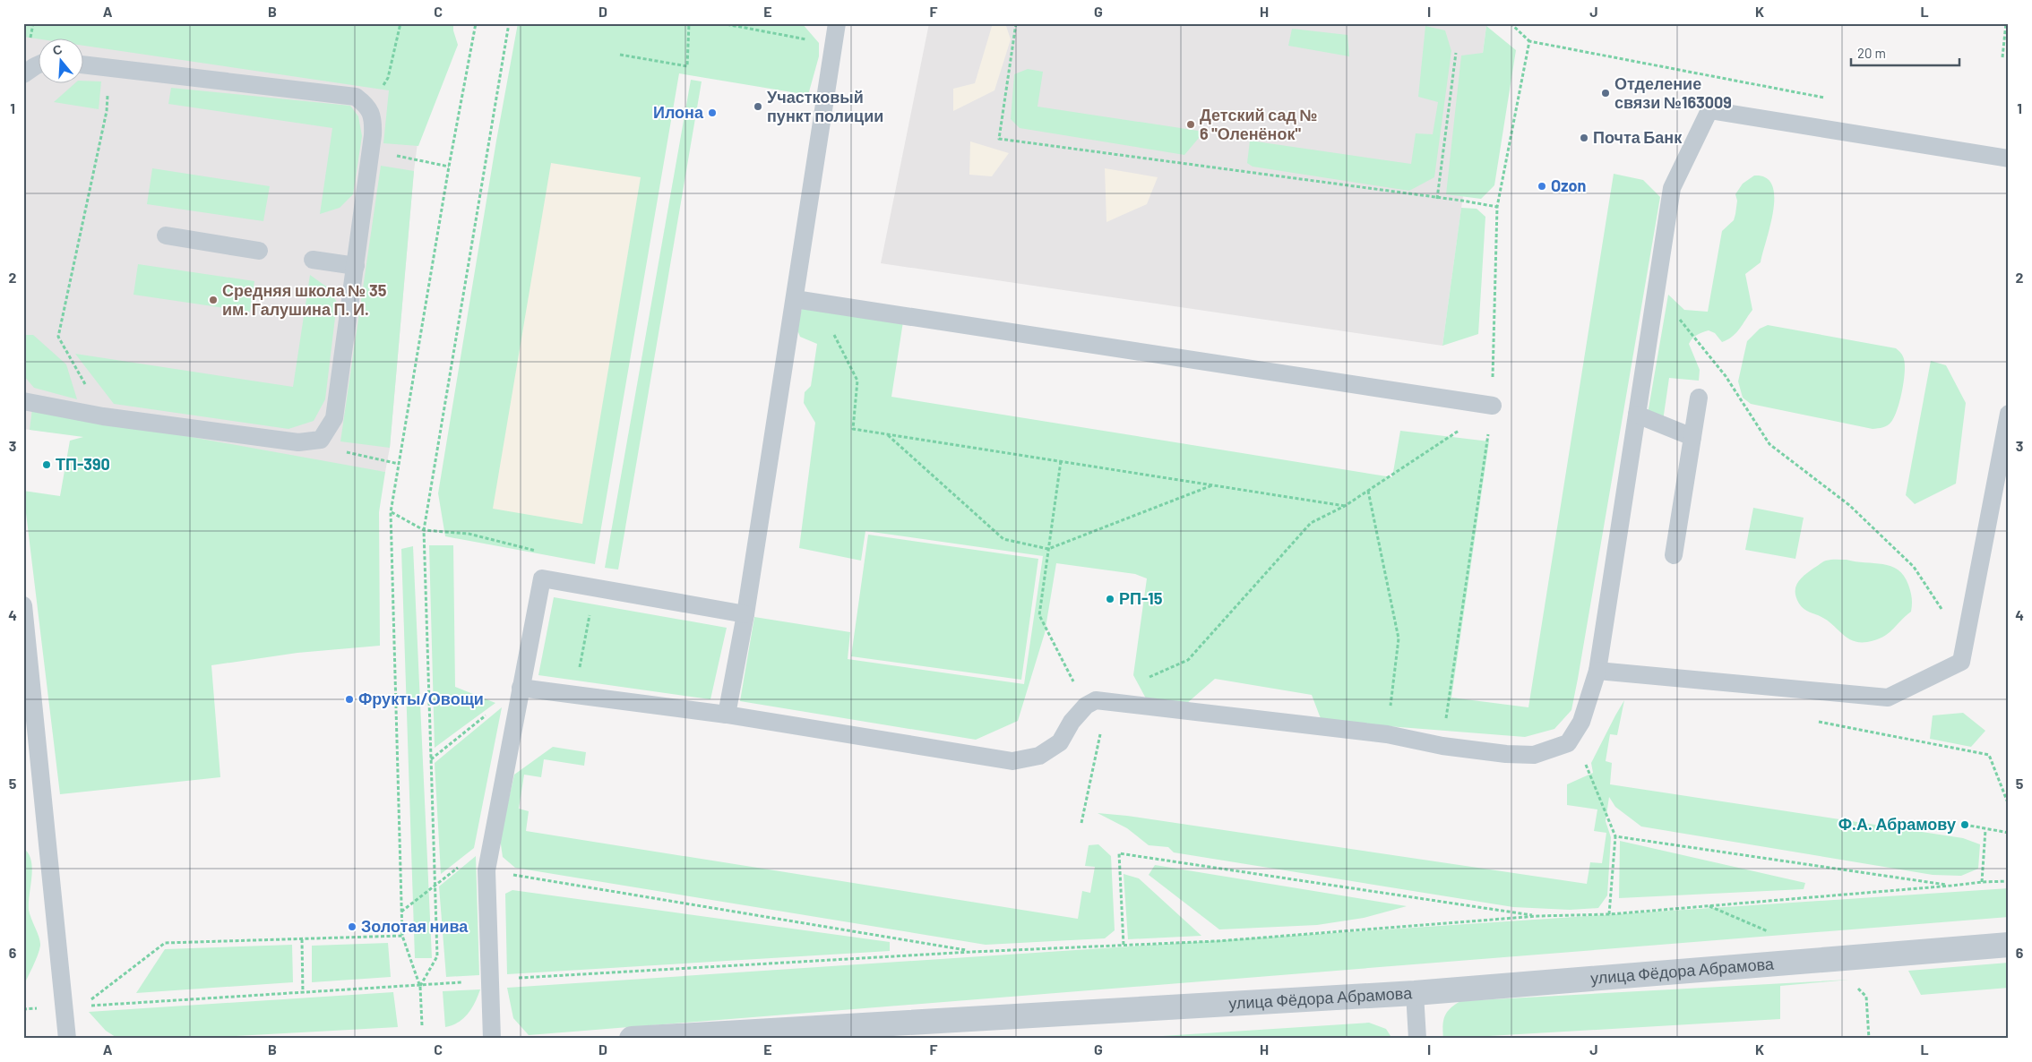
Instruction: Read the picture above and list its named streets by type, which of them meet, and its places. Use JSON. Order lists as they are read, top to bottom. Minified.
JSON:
{"streets":{"street":["улица Фёдора Абрамова"]},"places":["Отделение связи №163009","Участковый пункт полиции","Илона","Детский сад № 6 \"Оленёнок\"","Почта Банк","Ozon","Средняя школа № 35 им. Галушина П. И.","ТП-390","РП-15","Фрукты/Овощи","Ф.А. Абрамову","Золотая нива"],"scale_bar":"20 m","north":"top","grid":{"columns":["A","B","C","D","E","F","G","H","I","J","K","L"],"rows":["1","2","3","4","5","6"]}}
